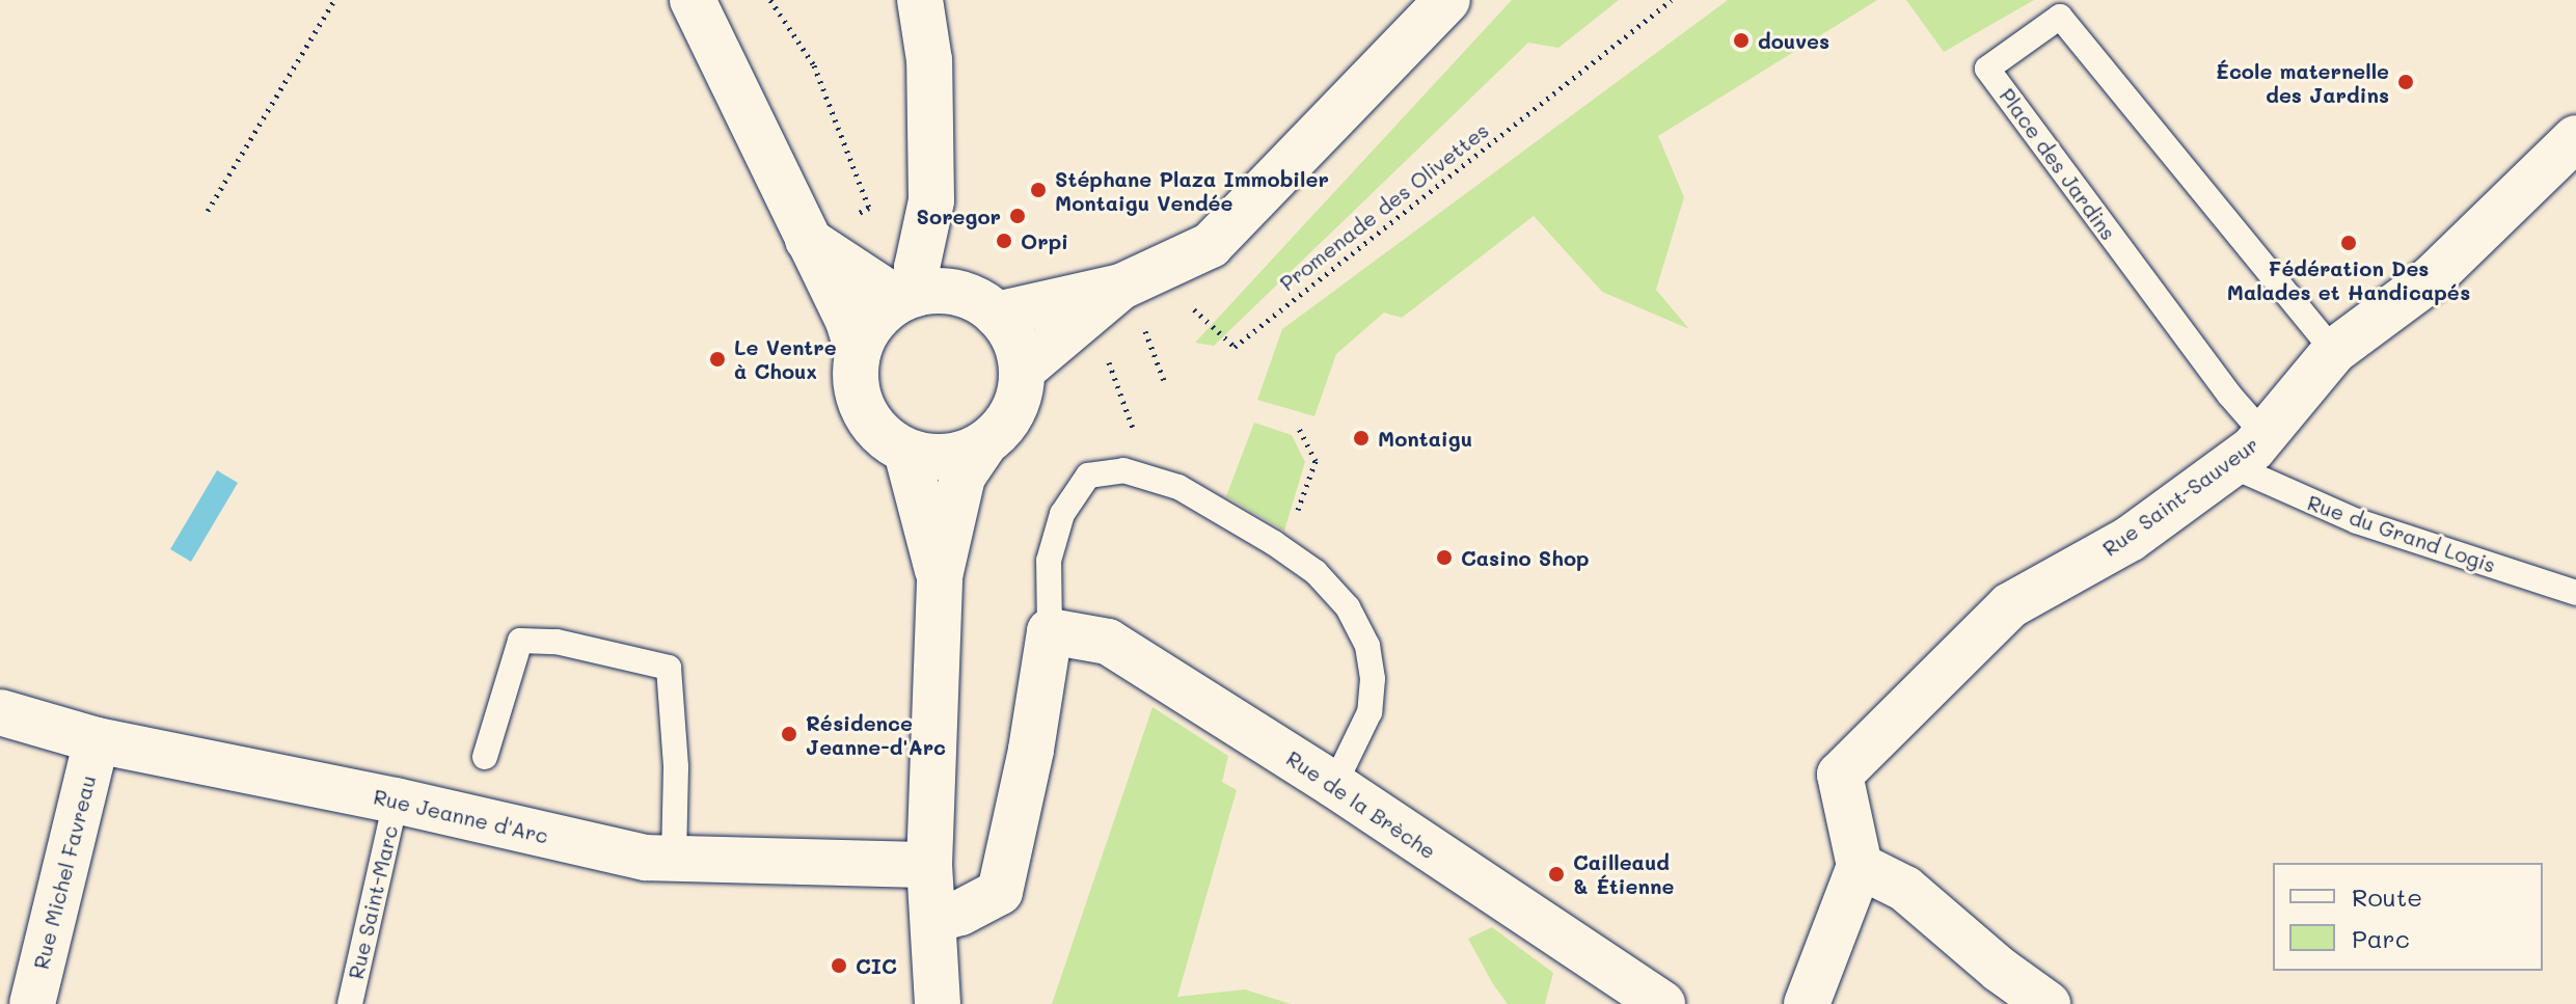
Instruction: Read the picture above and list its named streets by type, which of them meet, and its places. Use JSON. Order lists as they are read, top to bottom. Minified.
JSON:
{"streets":{"street":["Rue Saint-Sauveur","Rue de la Brèche","Rue Jeanne d'Arc","Rue Michel Favreau"],"lane":["Place des Jardins","Rue du Grand Logis","Rue Saint-Marc"],"path":["Promenade des Olivettes"]},"crossings":[["Place des Jardins","Rue Saint-Sauveur"],["Rue Saint-Sauveur","Rue du Grand Logis"],["Rue Jeanne d'Arc","Rue Michel Favreau"],["Rue Jeanne d'Arc","Rue Saint-Marc"]],"places":["douves","École maternelle des Jardins","Stéphane Plaza Immobiler Montaigu Vendée","Soregor","Orpi","Fédération Des Malades et Handicapés","Le Ventre à Choux","Montaigu","Casino Shop","Résidence Jeanne-d'Arc","Cailleaud & Étienne","CIC"],"legend":["Route","Parc"]}
